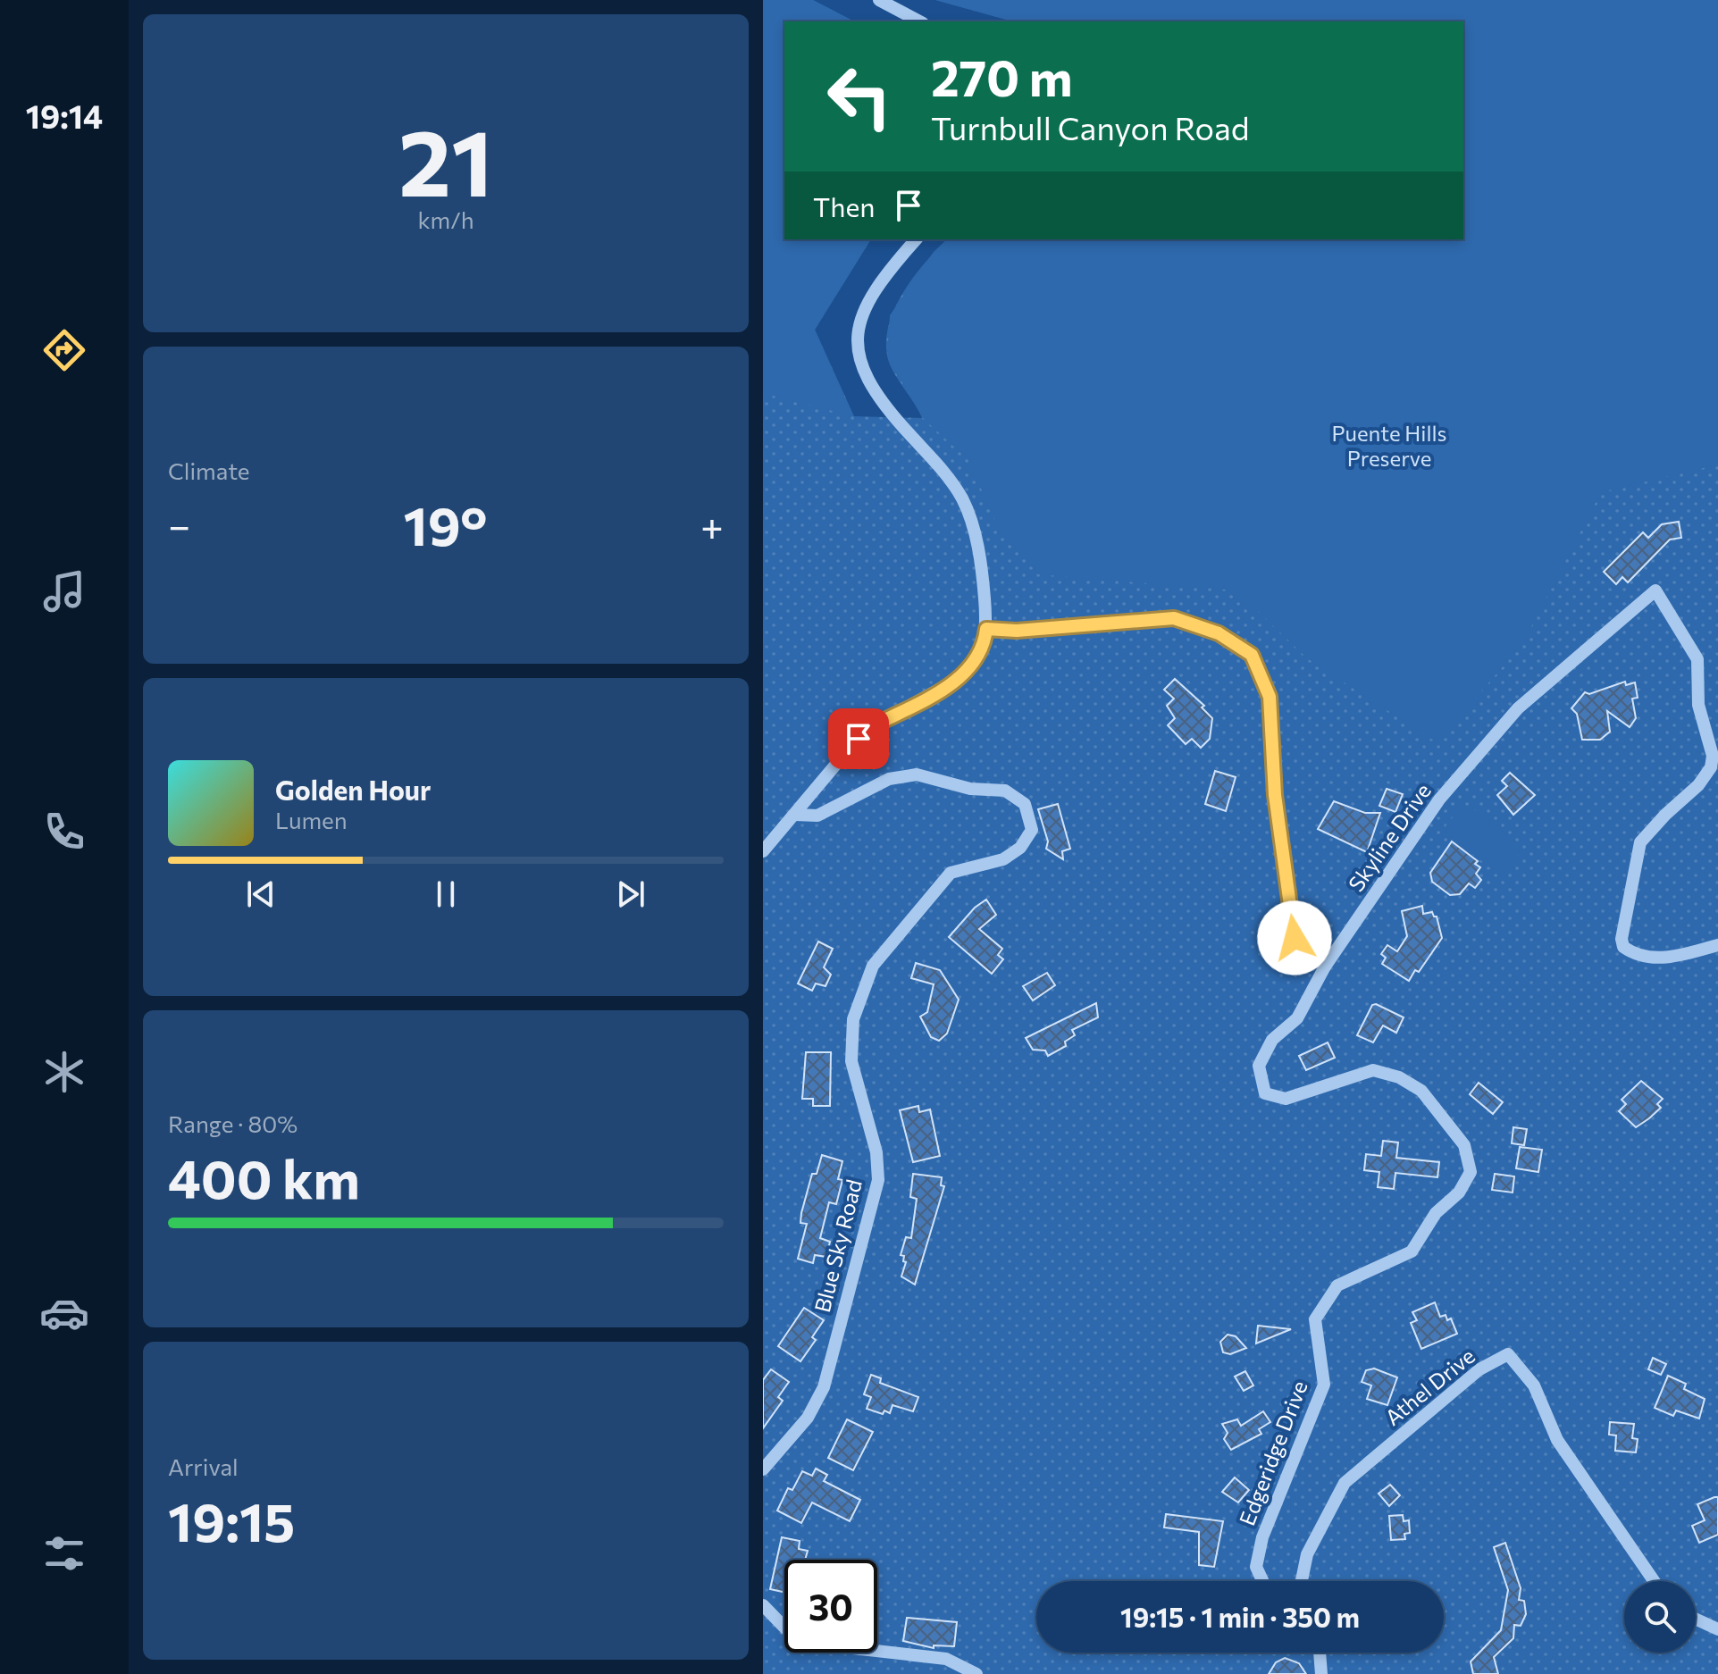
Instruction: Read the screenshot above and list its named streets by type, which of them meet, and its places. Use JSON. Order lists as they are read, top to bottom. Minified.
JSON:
{"streets":{"street":["Skyline Drive","Blue Sky Road","Athel Drive","Edgeridge Drive"]},"crossings":[["Skyline Drive","Edgeridge Drive"]],"parks":["Puente Hills Preserve"],"page":{"tabs":"19:14","tile":[["21","km/h"],"Climate",["Range · 80%","400 km"],["Arrival","19:15"]],"turn":["270 m","Turnbull Canyon Road"],"then":"Then","heat":["−","19°","+"],"song":["Golden Hour","Lumen"],"limit":"30","trip":"19:15 · 1 min · 350 m"}}
